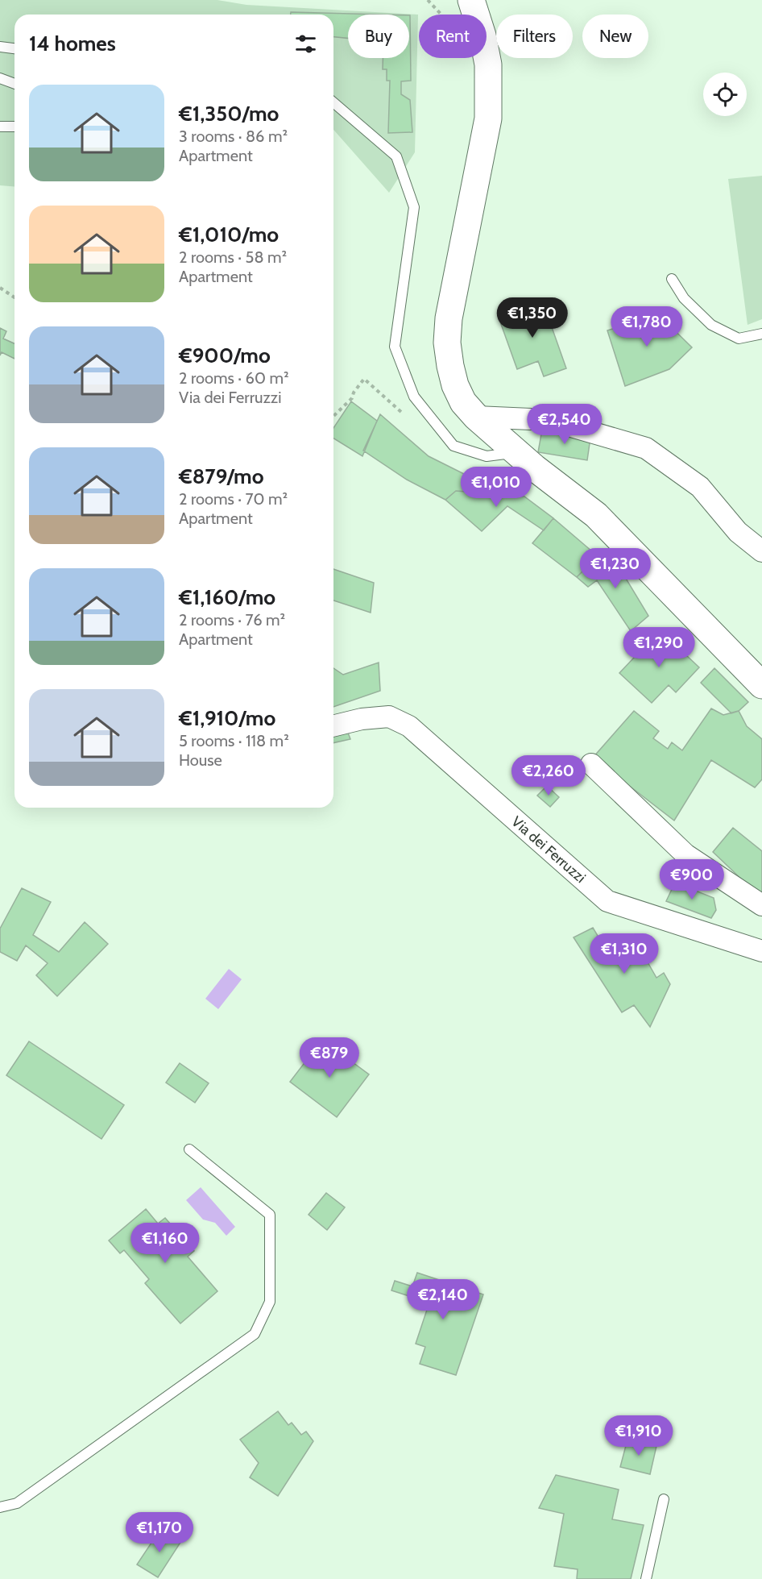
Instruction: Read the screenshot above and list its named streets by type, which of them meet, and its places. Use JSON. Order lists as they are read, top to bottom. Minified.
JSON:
{"streets":{"street":["Via dei Ferruzzi"]},"page":{"chip":["Buy","Rent","Filters","New"],"heading":"14 homes","list":[{"name":"€1,350/mo","note":"3 rooms · 86 m² · Apartment"},{"name":"€1,010/mo","note":"2 rooms · 58 m² · Apartment"},{"name":"€900/mo","note":"2 rooms · 60 m² · Via dei Ferruzzi"},{"name":"€879/mo","note":"2 rooms · 70 m² · Apartment"},{"name":"€1,160/mo","note":"2 rooms · 76 m² · Apartment"},{"name":"€1,910/mo","note":"5 rooms · 118 m² · House"}],"price":["€1,350","€1,780","€2,540","€1,010","€1,230","€1,290","€2,260","€900","€1,310","€879","€1,160","€2,140","€1,910","€1,170"]}}
